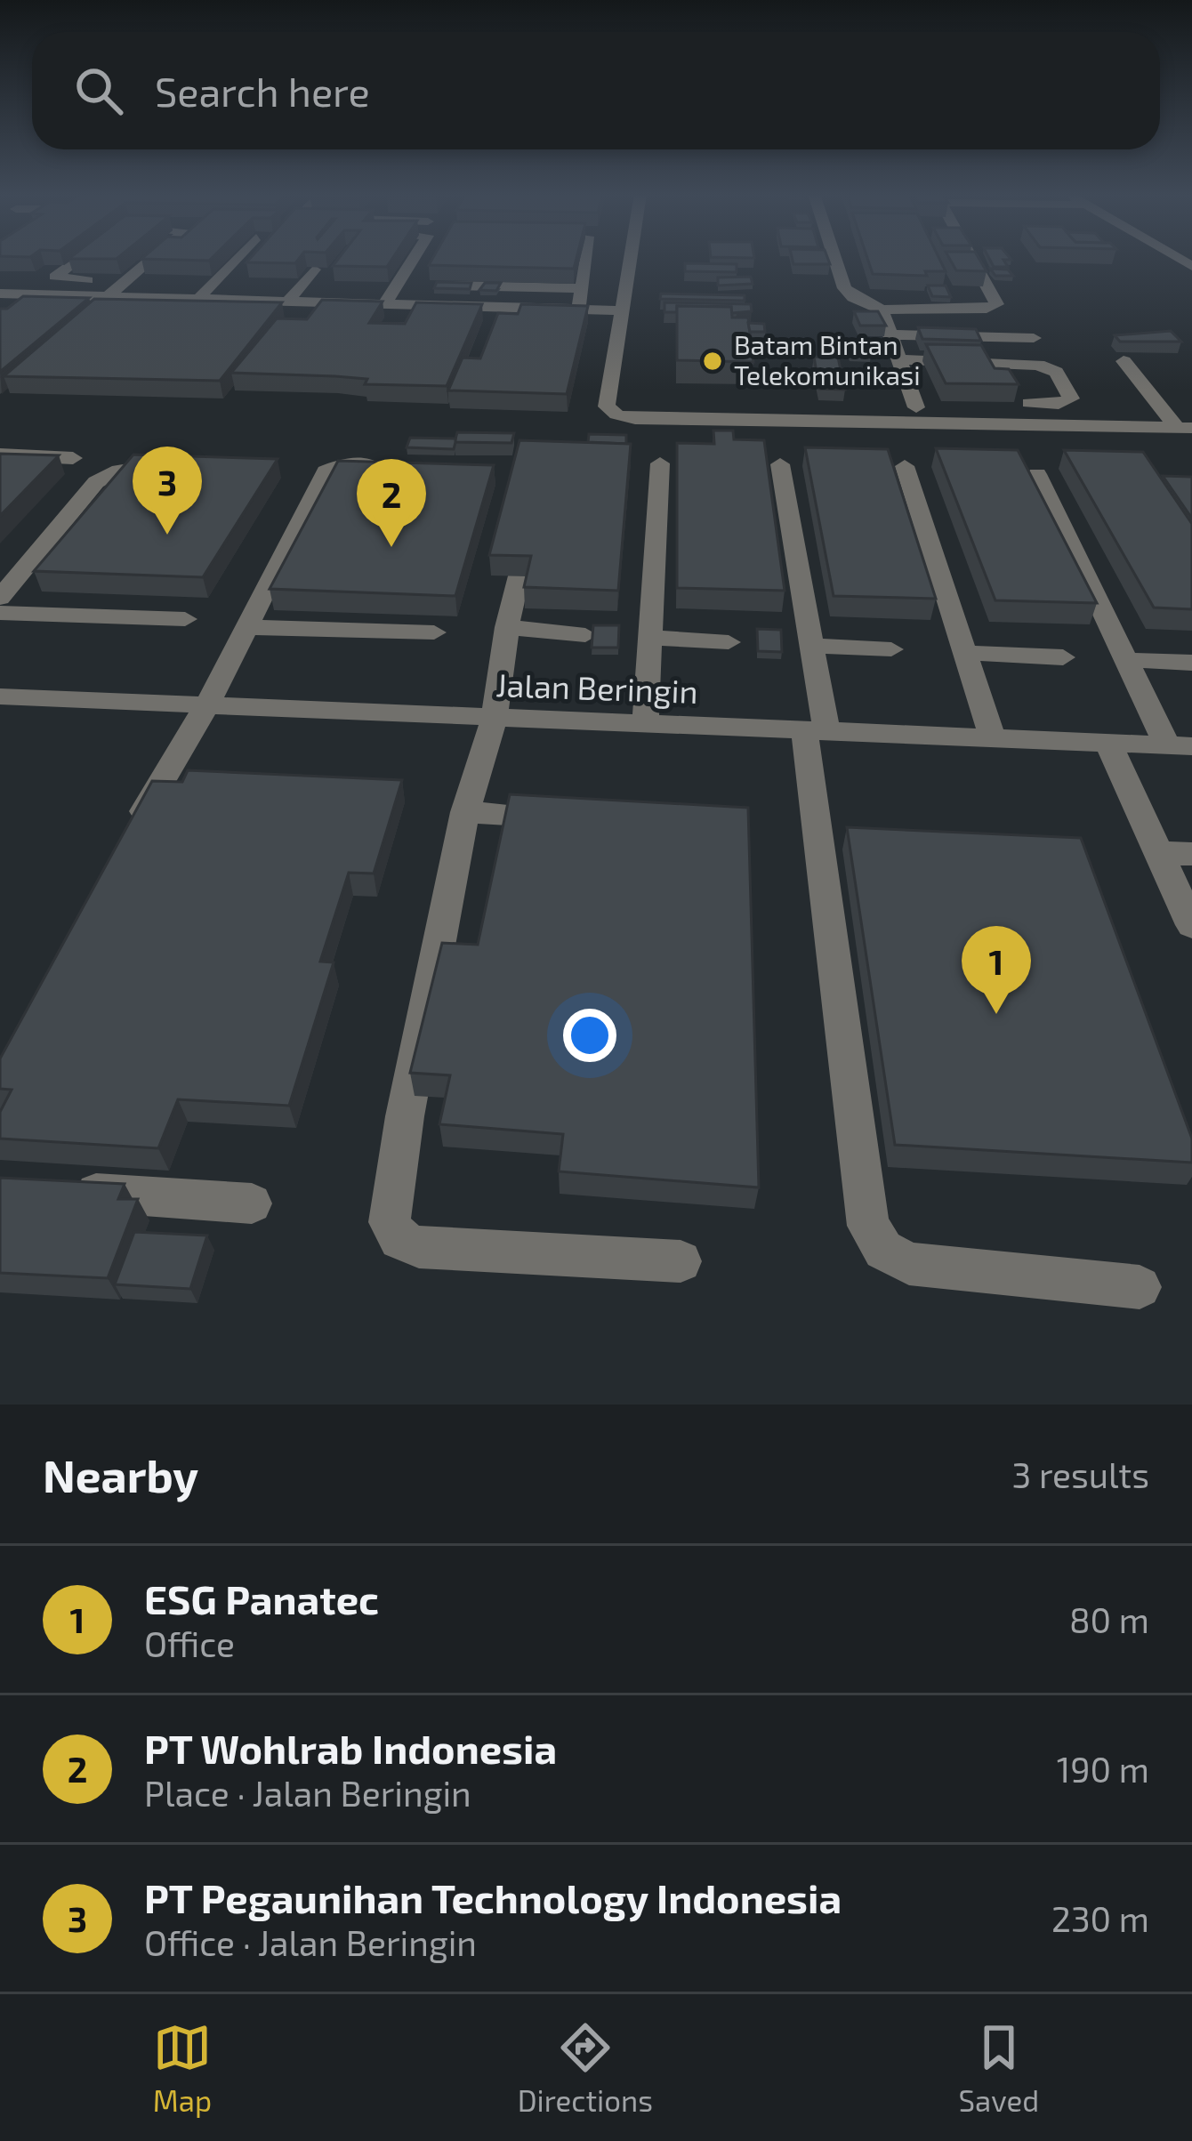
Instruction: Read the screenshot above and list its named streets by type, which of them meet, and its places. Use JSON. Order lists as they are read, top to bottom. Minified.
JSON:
{"streets":{"street":["Jalan Beringin"]},"places":["Batam Bintan Telekomunikasi"],"page":{"search":"Search here","pins":["3","2","1"],"heading":["Nearby","3 results"],"list":[{"mark":"1","name":"ESG Panatec","note":"Office","value":"80 m"},{"mark":"2","name":"PT Wohlrab Indonesia","note":"Place · Jalan Beringin","value":"190 m"},{"mark":"3","name":"PT Pegaunihan Technology Indonesia","note":"Office · Jalan Beringin","value":"230 m"}],"nav":["Map","Directions","Saved"]}}
